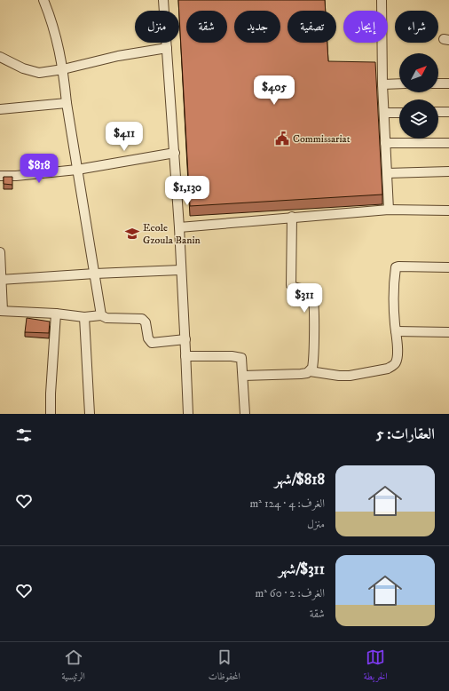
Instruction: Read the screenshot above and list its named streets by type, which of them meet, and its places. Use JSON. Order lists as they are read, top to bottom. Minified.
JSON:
{"places":{"public building":["Commissariat"],"school or university":["Ecole Gzoula Banin"]},"north":"top right","page":{"chip":["شراء","إيجار","تصفية","جديد","شقة","منزل"],"price":["$405","$411","$818","$1,130","$311"],"heading":"العقارات: 5","list":[{"name":"$818/شهر","note":"الغرف: 4 · 124 m² · منزل"},{"name":"$311/شهر","note":"الغرف: 2 · 60 m² · شقة"}],"tabs":["الخريطة","المحفوظات","الرئيسية"]}}
